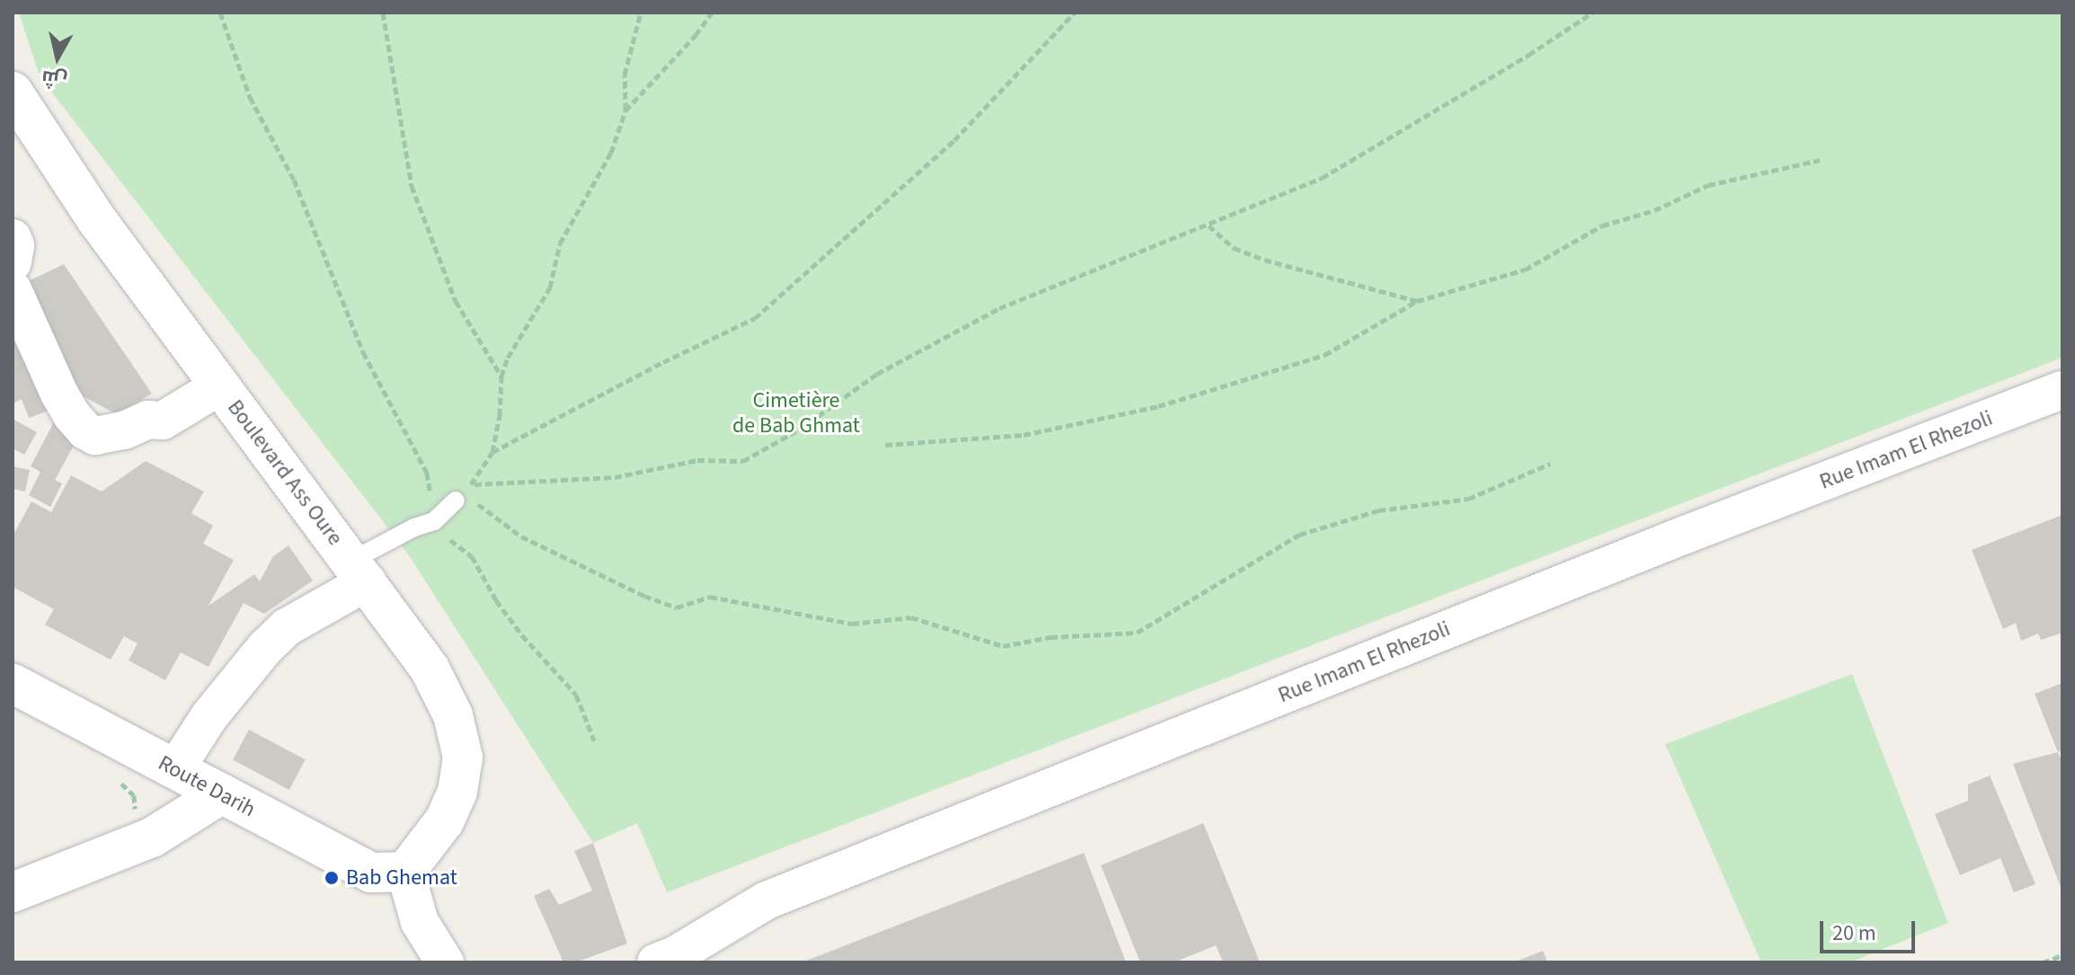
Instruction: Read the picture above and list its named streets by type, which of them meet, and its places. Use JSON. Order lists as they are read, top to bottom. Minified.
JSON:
{"streets":{"street":["Rue Imam El Rhezoli","Boulevard Ass Oure","Route Darih"]},"crossings":[["Boulevard Ass Oure","Route Darih"]],"parks":["Cimetière de Bab Ghmat"],"places":["Bab Ghemat"],"scale_bar":"20 m","north":"bottom"}
